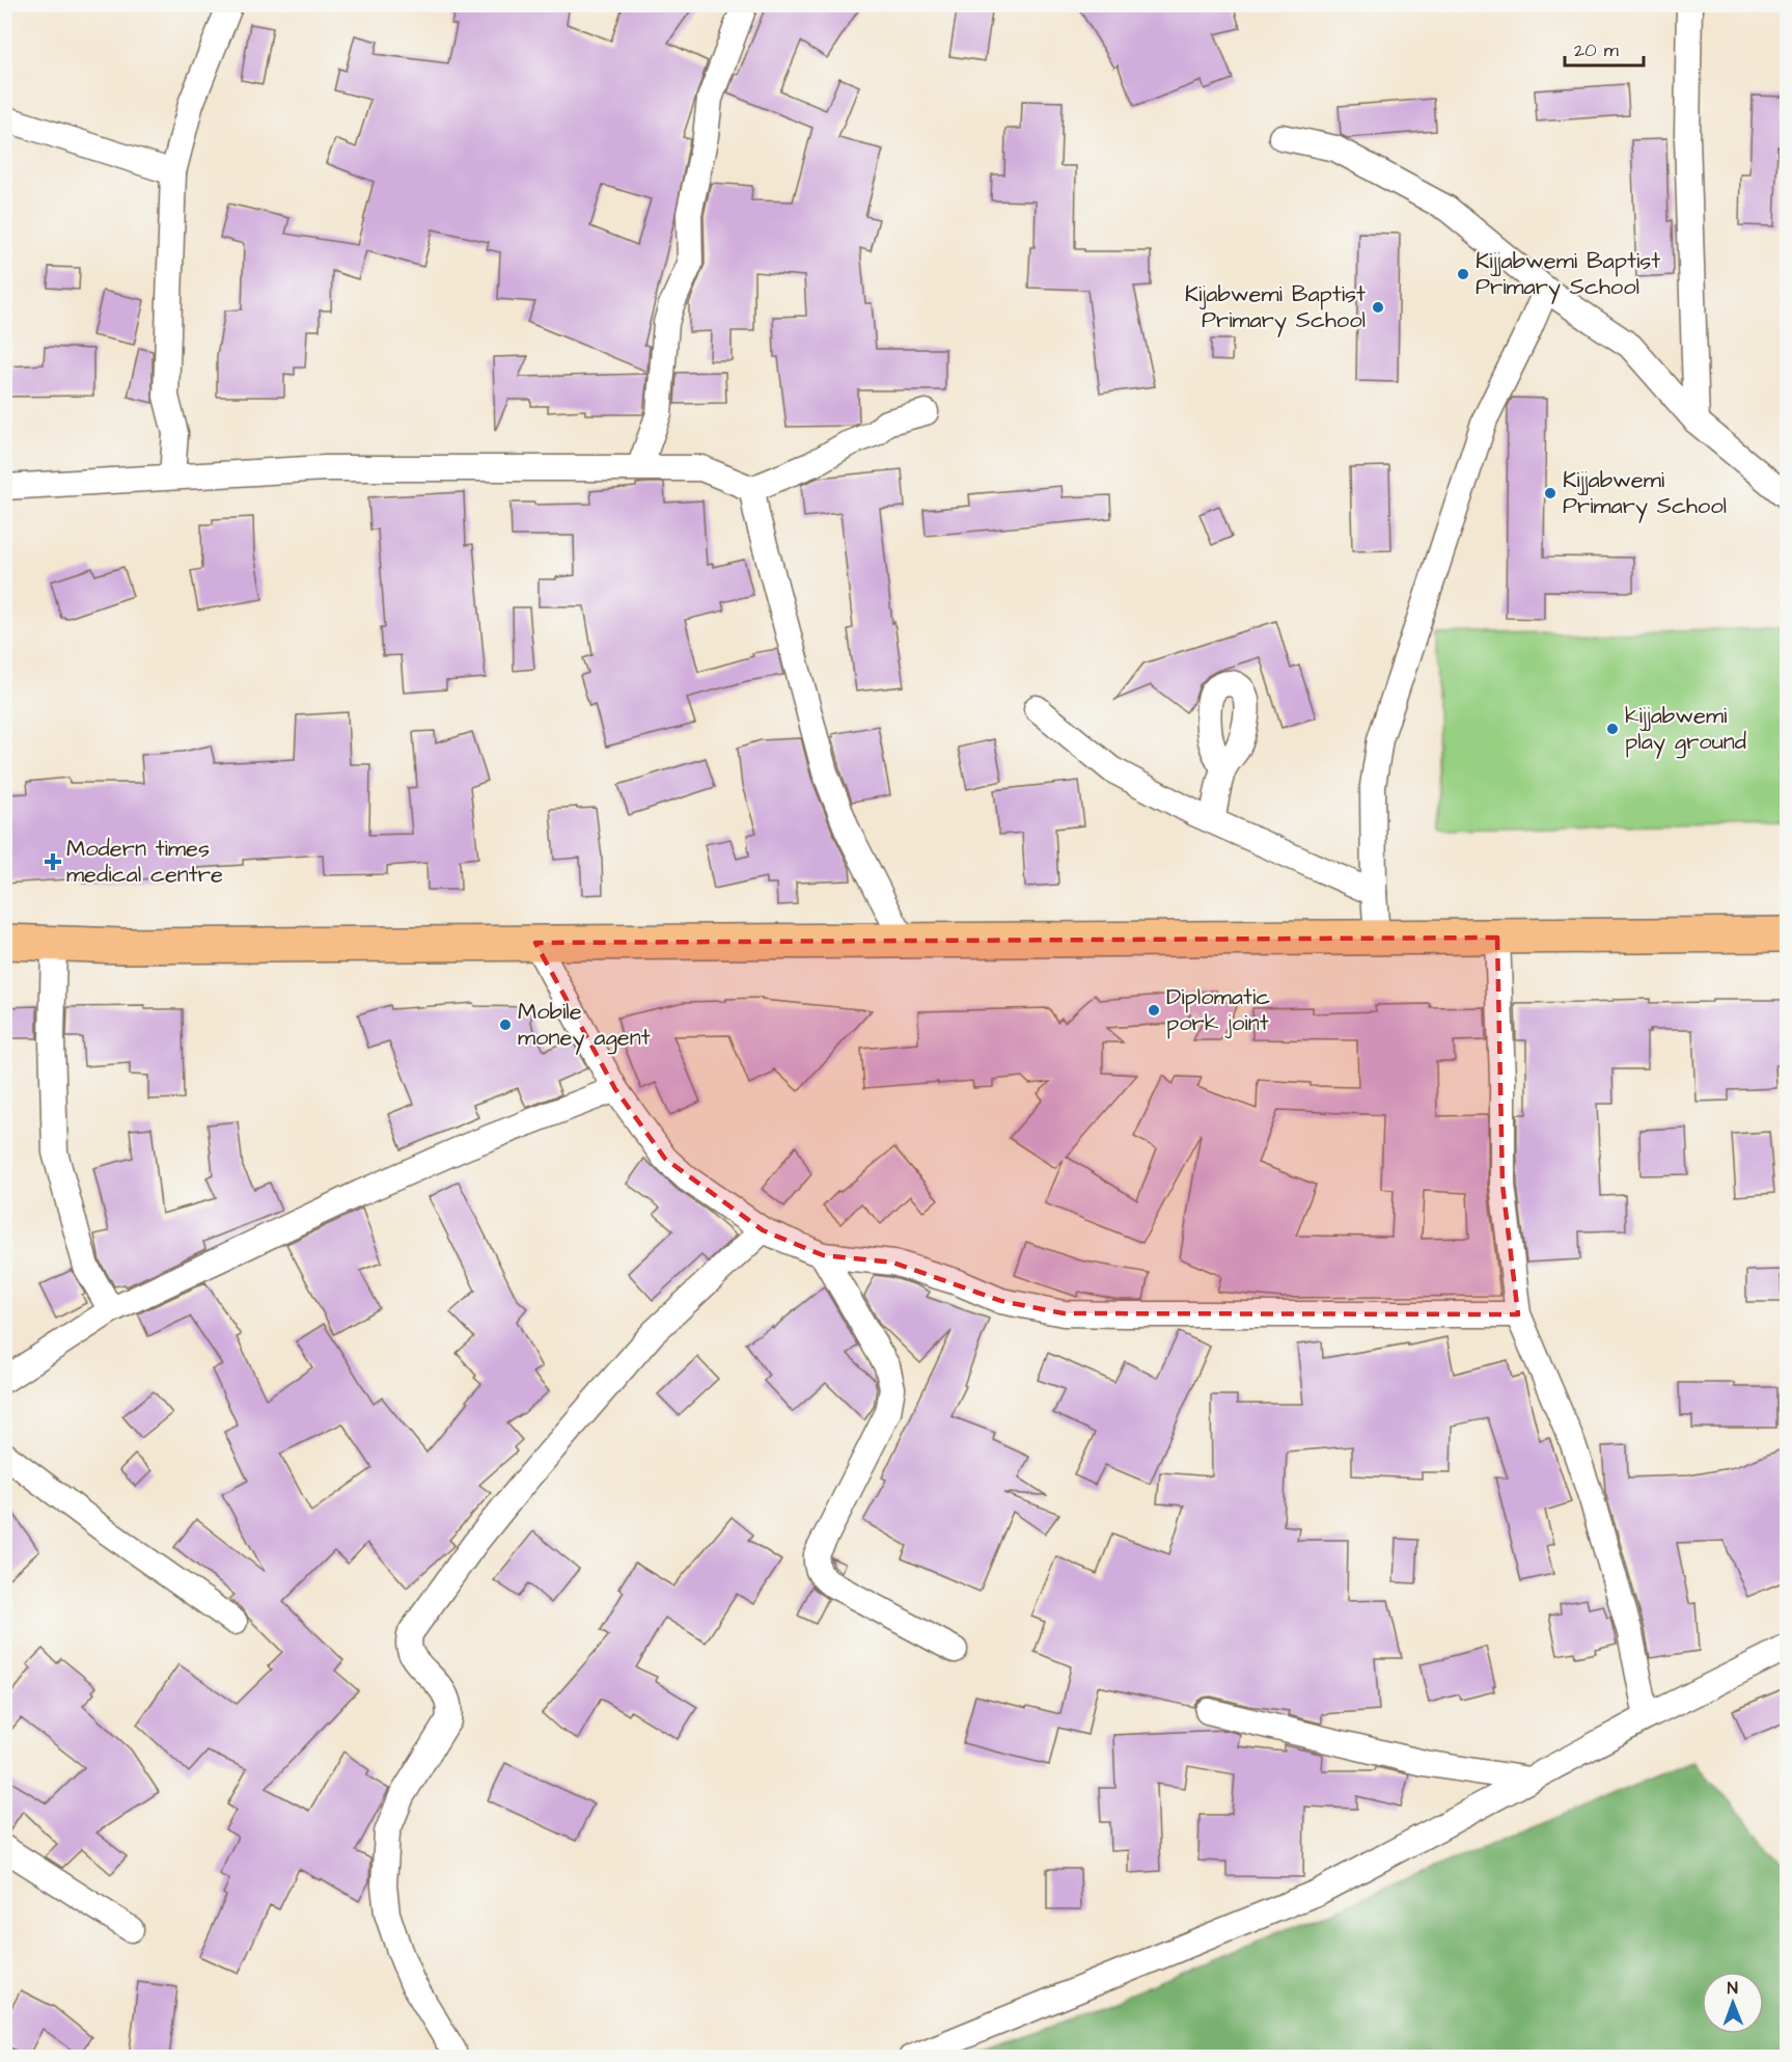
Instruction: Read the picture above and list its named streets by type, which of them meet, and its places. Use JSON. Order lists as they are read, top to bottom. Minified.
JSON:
{"places":{"other":["Kijjabwemi Baptist Primary School","Kijabwemi Baptist Primary School","Kijjabwemi Primary School","kijjabwemi play ground","Diplomatic pork joint","Mobile money agent"],"health":["Modern times medical centre"]},"scale_bar":"20 m","north":"top"}
